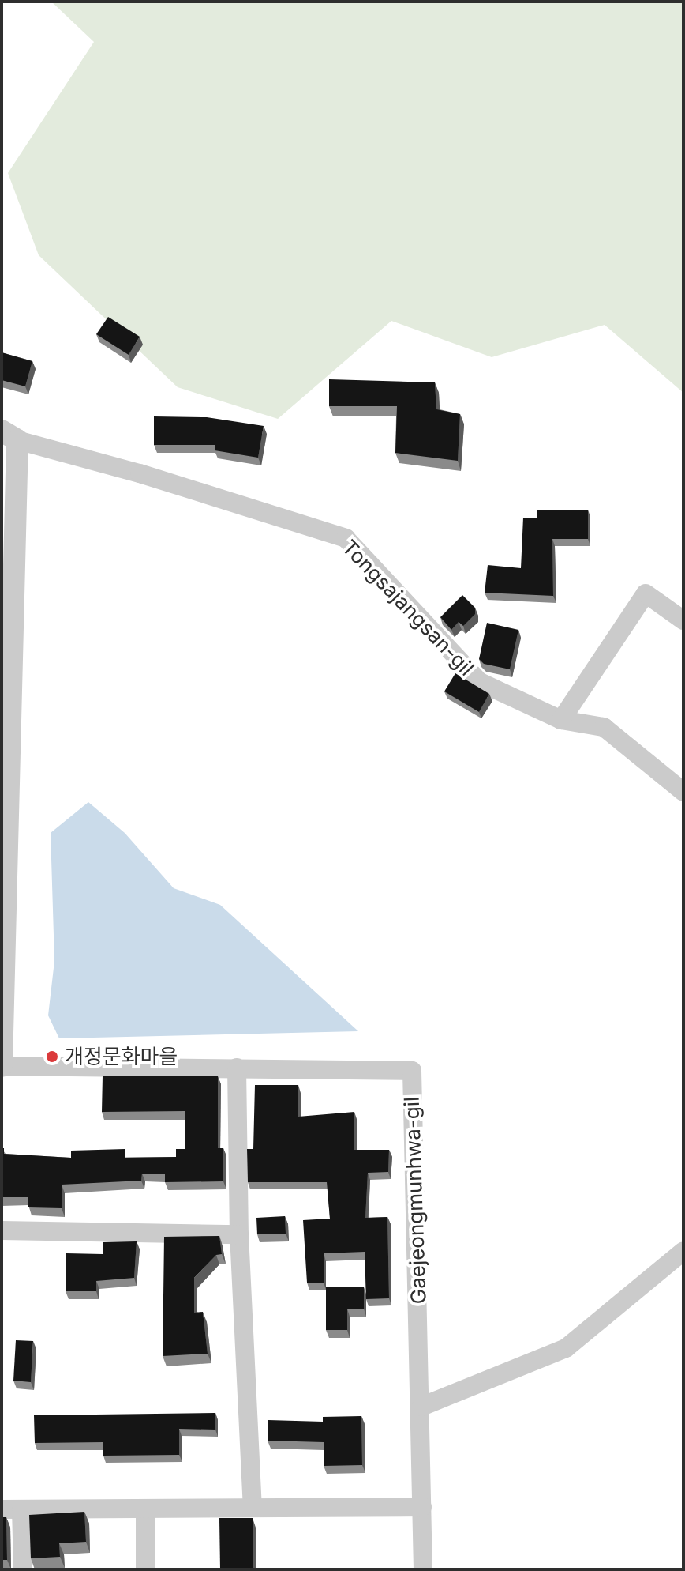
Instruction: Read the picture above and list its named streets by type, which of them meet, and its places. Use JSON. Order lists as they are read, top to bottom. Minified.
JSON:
{"streets":{"street":["Tongsajangsan-gil","Gaejeongmunhwa-gil"]},"places":["개정문화마을"]}
